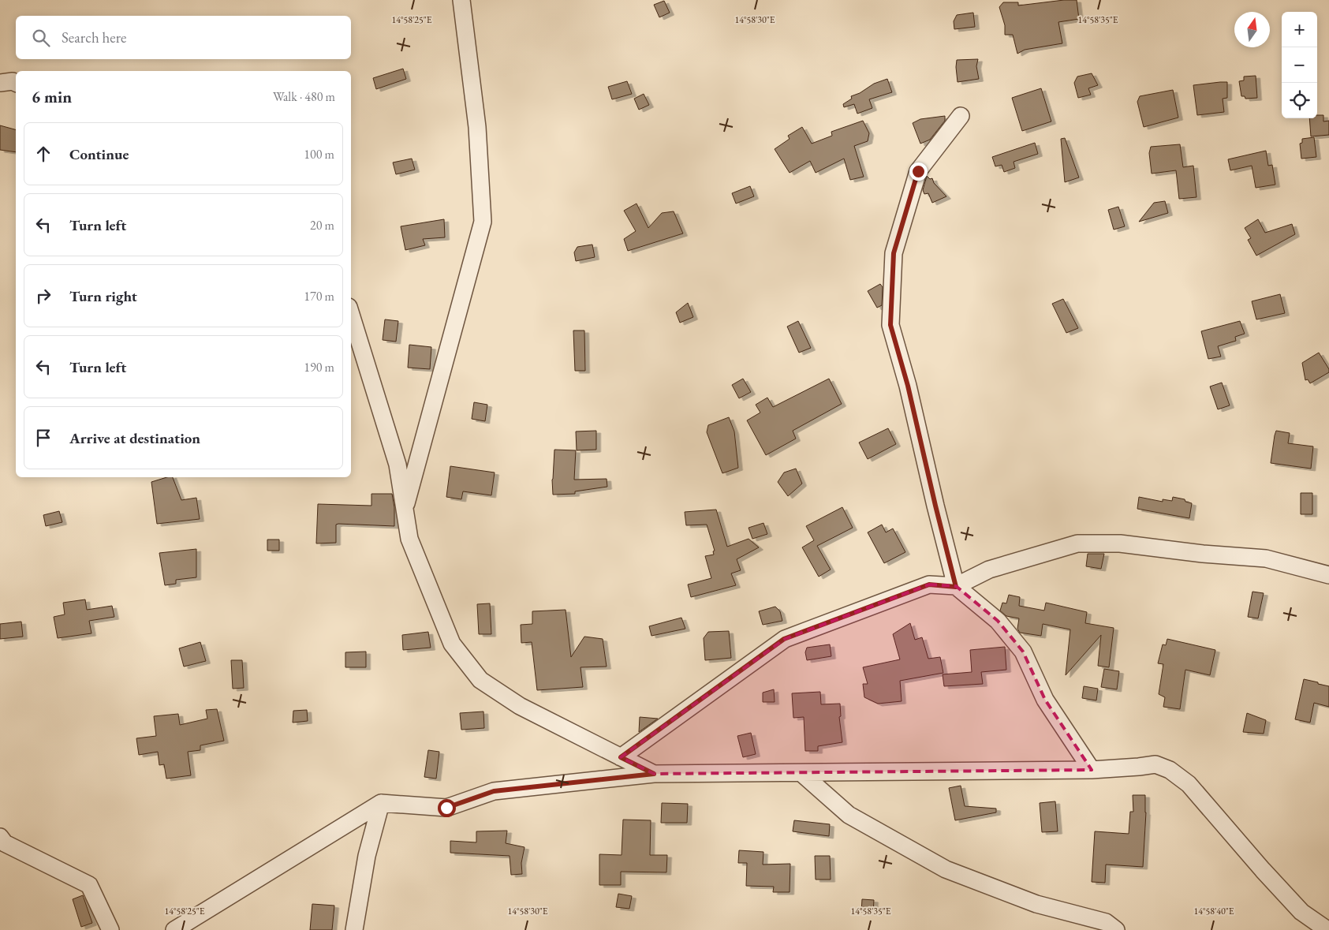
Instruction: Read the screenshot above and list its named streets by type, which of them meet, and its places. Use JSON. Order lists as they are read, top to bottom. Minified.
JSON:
{"north":"top","page":{"map_buttons":["+","−"],"search":"Search here","heading":["6 min","Walk · 480 m"],"list":[["Continue","100 m"],["Turn left","20 m"],["Turn right","170 m"],["Turn left","190 m"],"Arrive at destination"]},"coordinates":["14°58'25\"E","14°58'30\"E","14°58'35\"E","14°58'40\"E"]}
